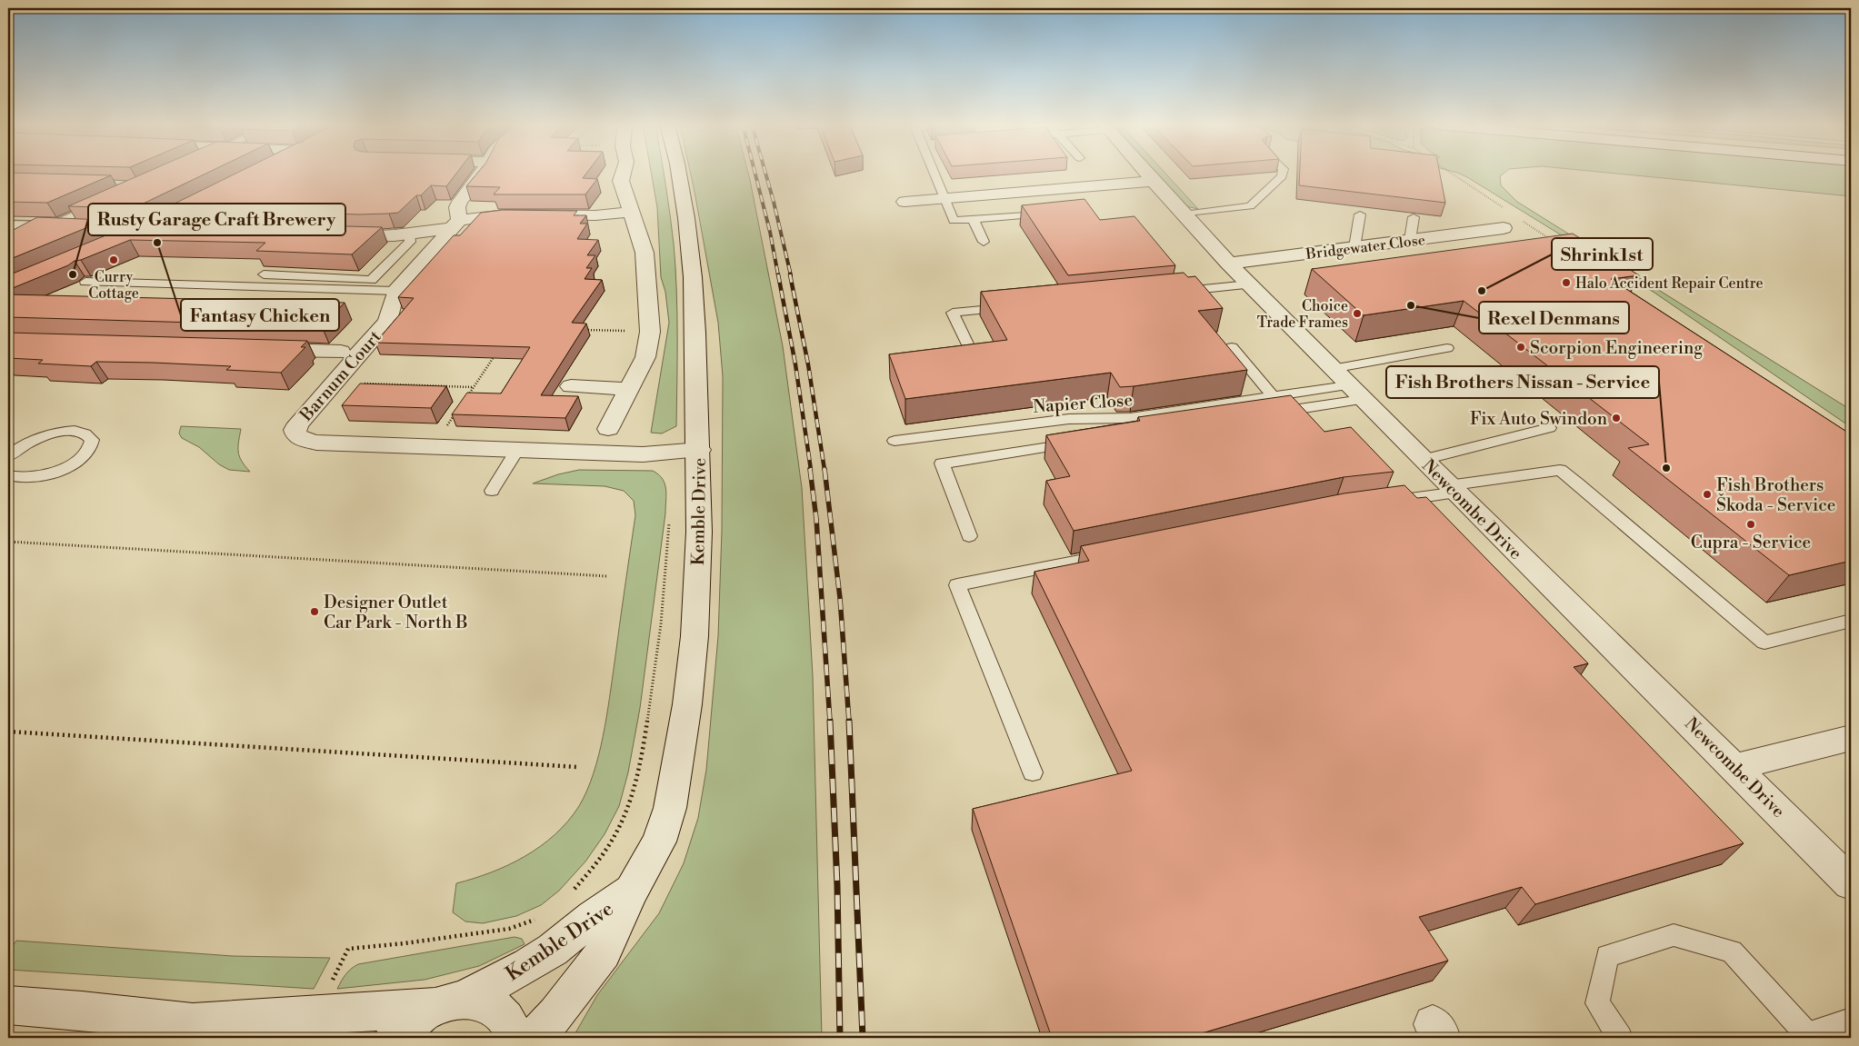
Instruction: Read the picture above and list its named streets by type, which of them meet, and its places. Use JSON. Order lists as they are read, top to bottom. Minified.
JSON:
{"streets":{"street":["Bridgewater Close","Barnum Court","Newcombe Drive","Kemble Drive"],"lane":["Napier Close"]},"crossings":[["Bridgewater Close","Newcombe Drive"],["Barnum Court","Kemble Drive"],["Napier Close","Newcombe Drive"]],"places":["Fantasy Chicken","Curry Cottage","Rusty Garage Craft Brewery","Halo Accident Repair Centre","Shrink1st","Rexel Denmans","Choice Trade Frames","Scorpion Engineering","Fix Auto Swindon","Fish Brothers Nissan - Service","Fish Brothers Škoda - Service","Cupra - Service","Designer Outlet Car Park - North B"]}
